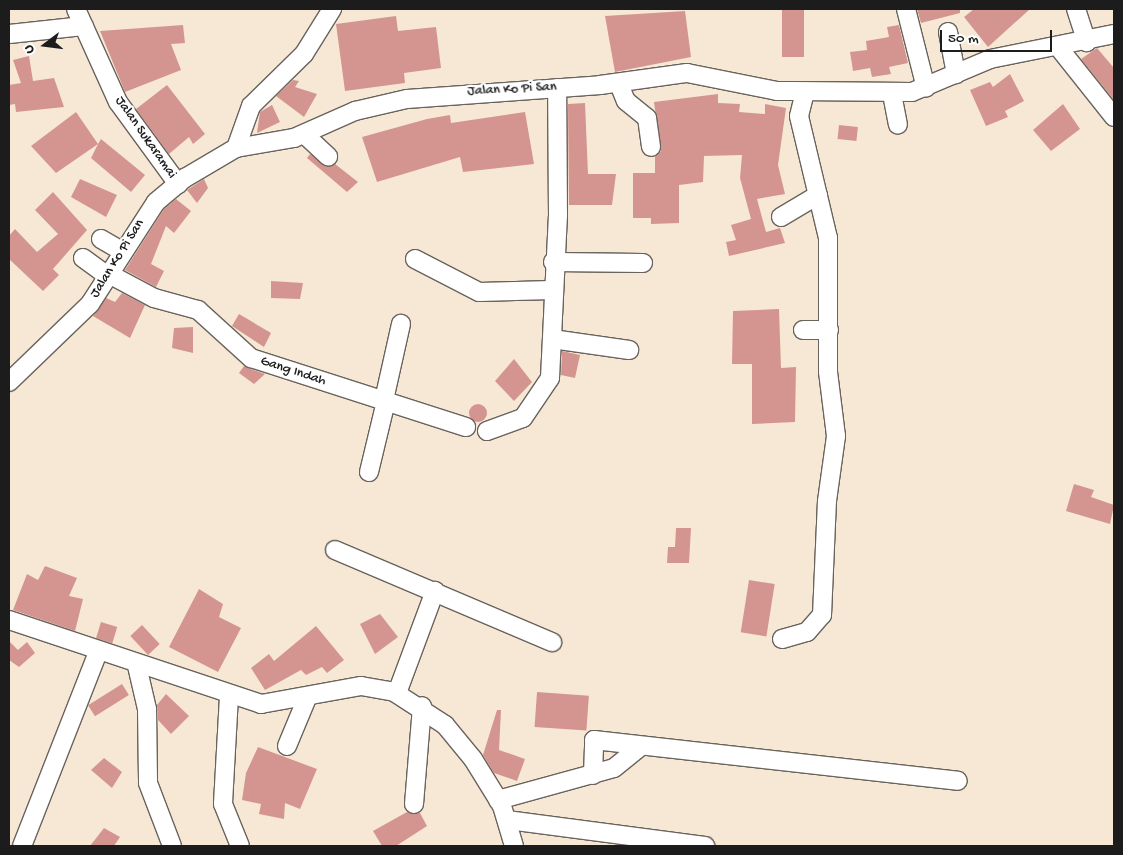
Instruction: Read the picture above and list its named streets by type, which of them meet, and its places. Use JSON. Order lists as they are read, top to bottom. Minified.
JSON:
{"streets":{"street":["Jalan Ko Pi San","Jalan Sukaramai","Gang Indah"]},"crossings":[["Jalan Ko Pi San","Jalan Sukaramai"],["Jalan Ko Pi San","Gang Indah"]],"scale_bar":"50 m","north":"left"}
